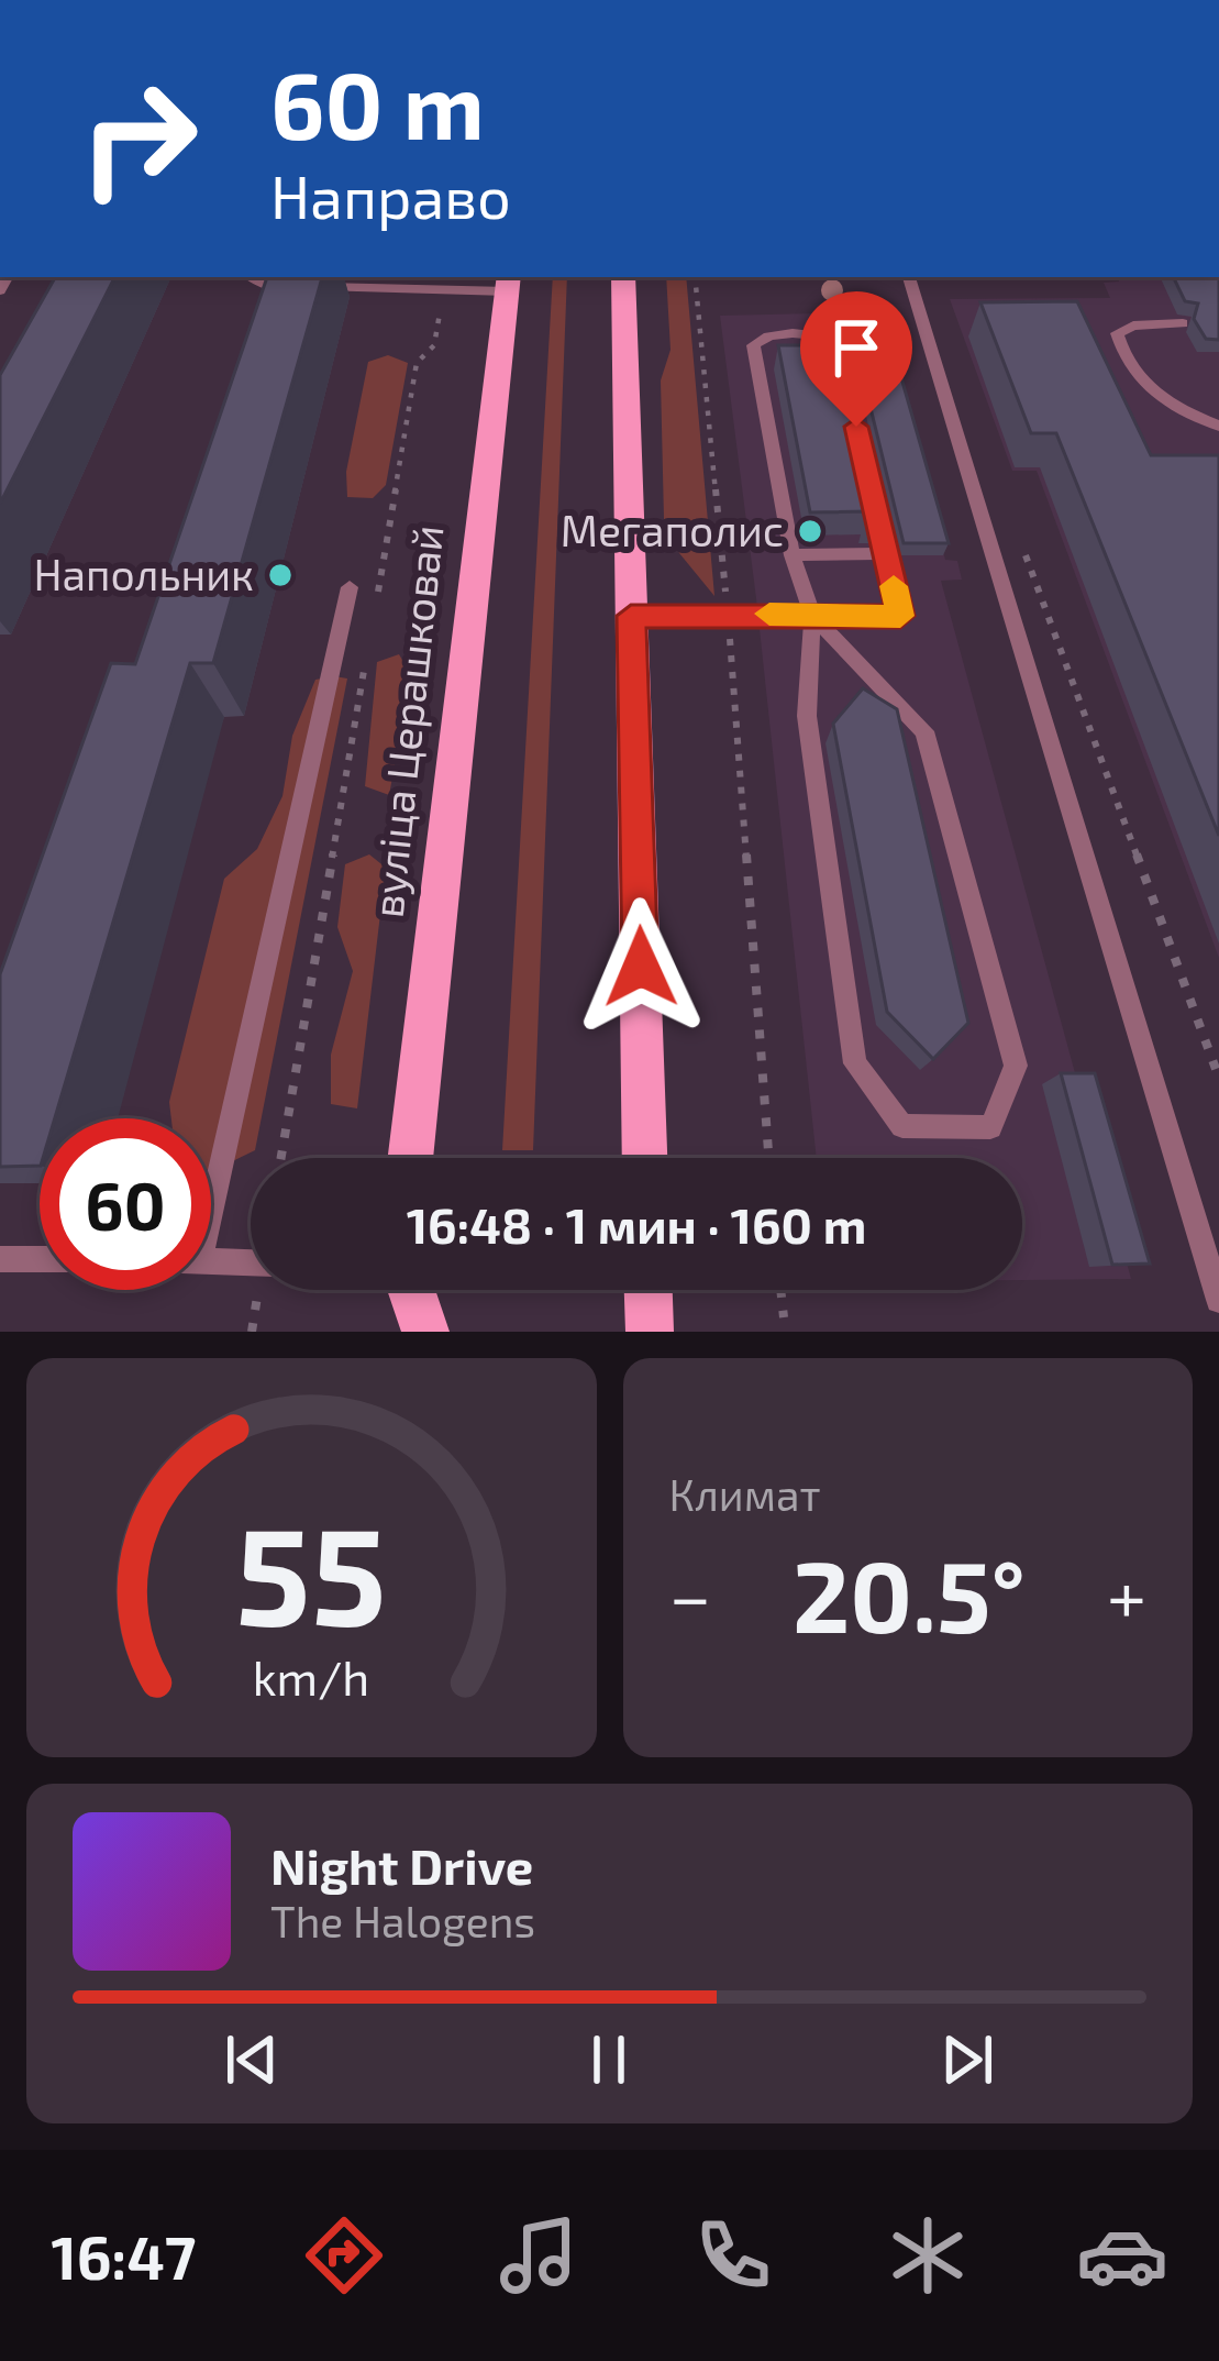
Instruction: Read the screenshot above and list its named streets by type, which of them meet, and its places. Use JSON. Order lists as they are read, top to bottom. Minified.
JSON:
{"streets":{"main road":["вуліца Церашковай"]},"places":["Мегаполис","Напольник"],"page":{"turn":["60 m","Направо"],"limit":"60","trip":"16:48 · 1 мин · 160 m","tile":"Климат","heat":["−","20.5°","+"],"song":["Night Drive","The Halogens"],"tabs":"16:47","gauge":["55","km/h"]}}
